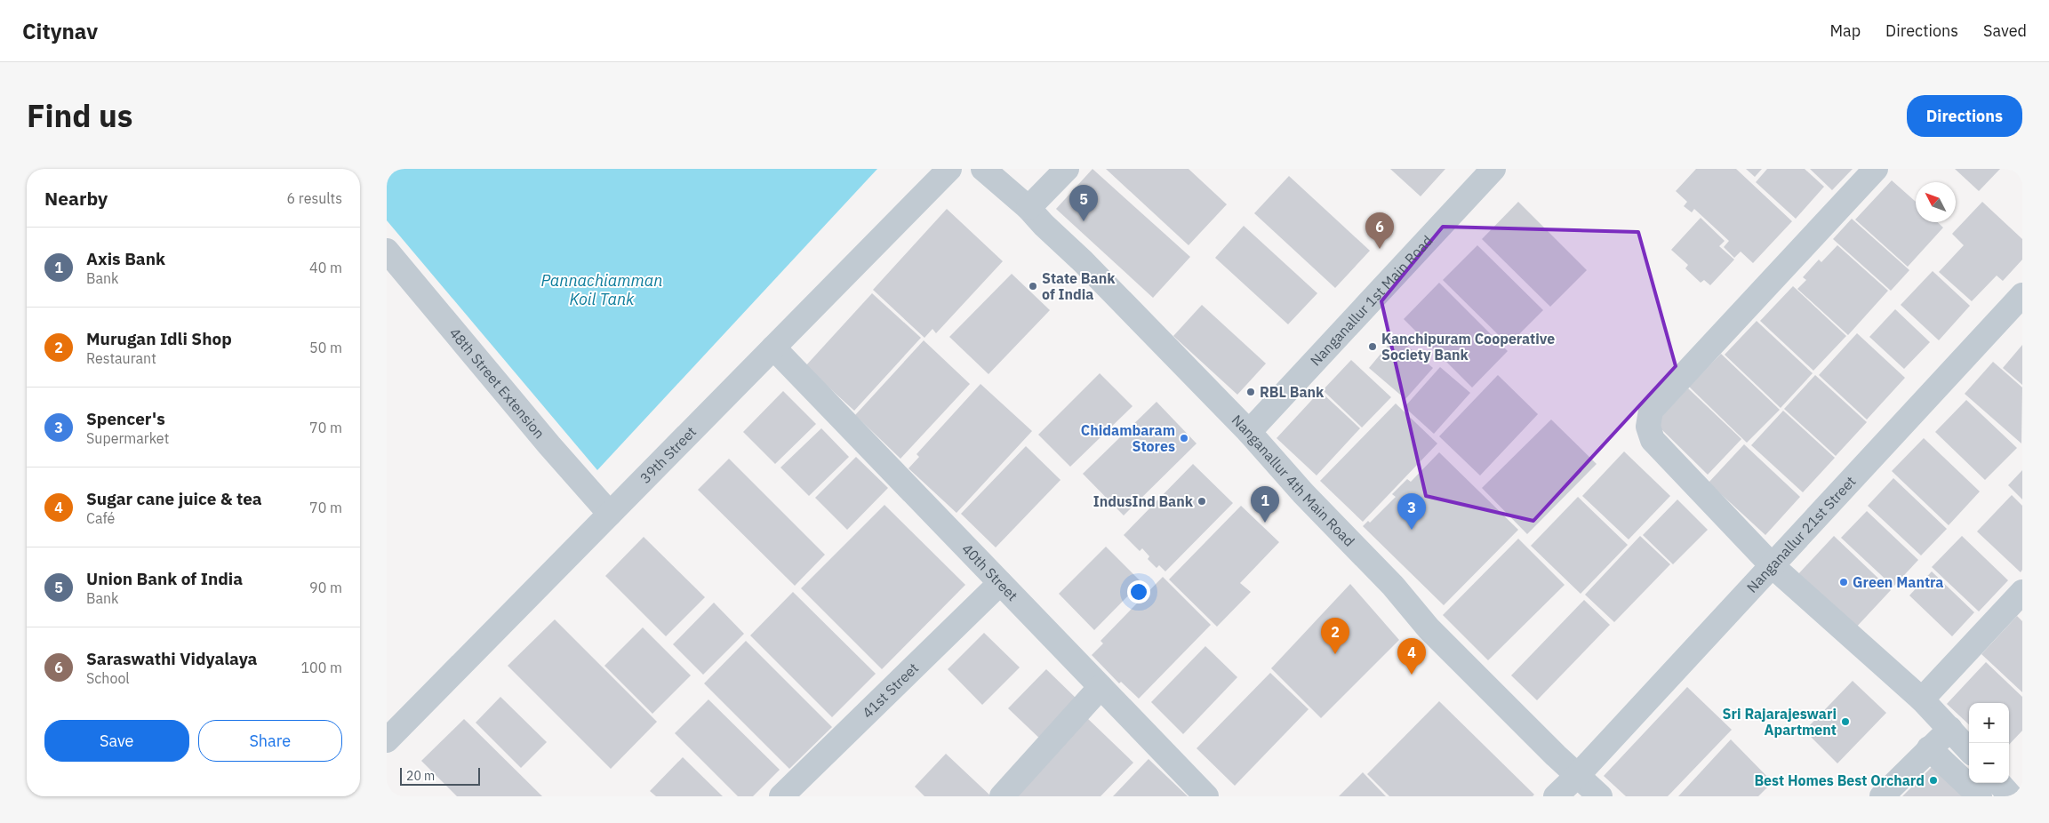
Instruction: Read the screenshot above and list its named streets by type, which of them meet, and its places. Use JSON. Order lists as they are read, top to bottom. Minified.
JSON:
{"streets":{"street":["Nanganallur 1st Main Road","48th Street Extension","39th Street","Nanganallur 4th Main Road","Nanganallur 21st Street","40th Street","41st Street"]},"crossings":[["Nanganallur 1st Main Road","Nanganallur 4th Main Road"],["48th Street Extension","39th Street"],["39th Street","40th Street"],["Nanganallur 4th Main Road","Nanganallur 21st Street"],["40th Street","41st Street"]],"water":["Pannachiamman Koil Tank"],"places":["State Bank of India","Kanchipuram Cooperative Society Bank","RBL Bank","Chidambaram Stores","IndusInd Bank","Green Mantra","Sri Rajarajeswari Apartment","Best Homes Best Orchard"],"scale_bar":"20 m","north":"top left","page":{"header":"Citynav","nav":["Map","Directions","Saved"],"title":"Find us","buttons":["Directions",["Save","Share"]],"heading":["Nearby","6 results"],"pins":["5","6","1","3","2","4"],"list":[{"mark":"1","name":"Axis Bank","note":"Bank","value":"40 m"},{"mark":"2","name":"Murugan Idli Shop","note":"Restaurant","value":"50 m"},{"mark":"3","name":"Spencer's","note":"Supermarket","value":"70 m"},{"mark":"4","name":"Sugar cane juice & tea","note":"Café","value":"70 m"},{"mark":"5","name":"Union Bank of India","note":"Bank","value":"90 m"},{"mark":"6","name":"Saraswathi Vidyalaya","note":"School","value":"100 m"}],"map_buttons":["+","−"],"scale":"20 m"}}
